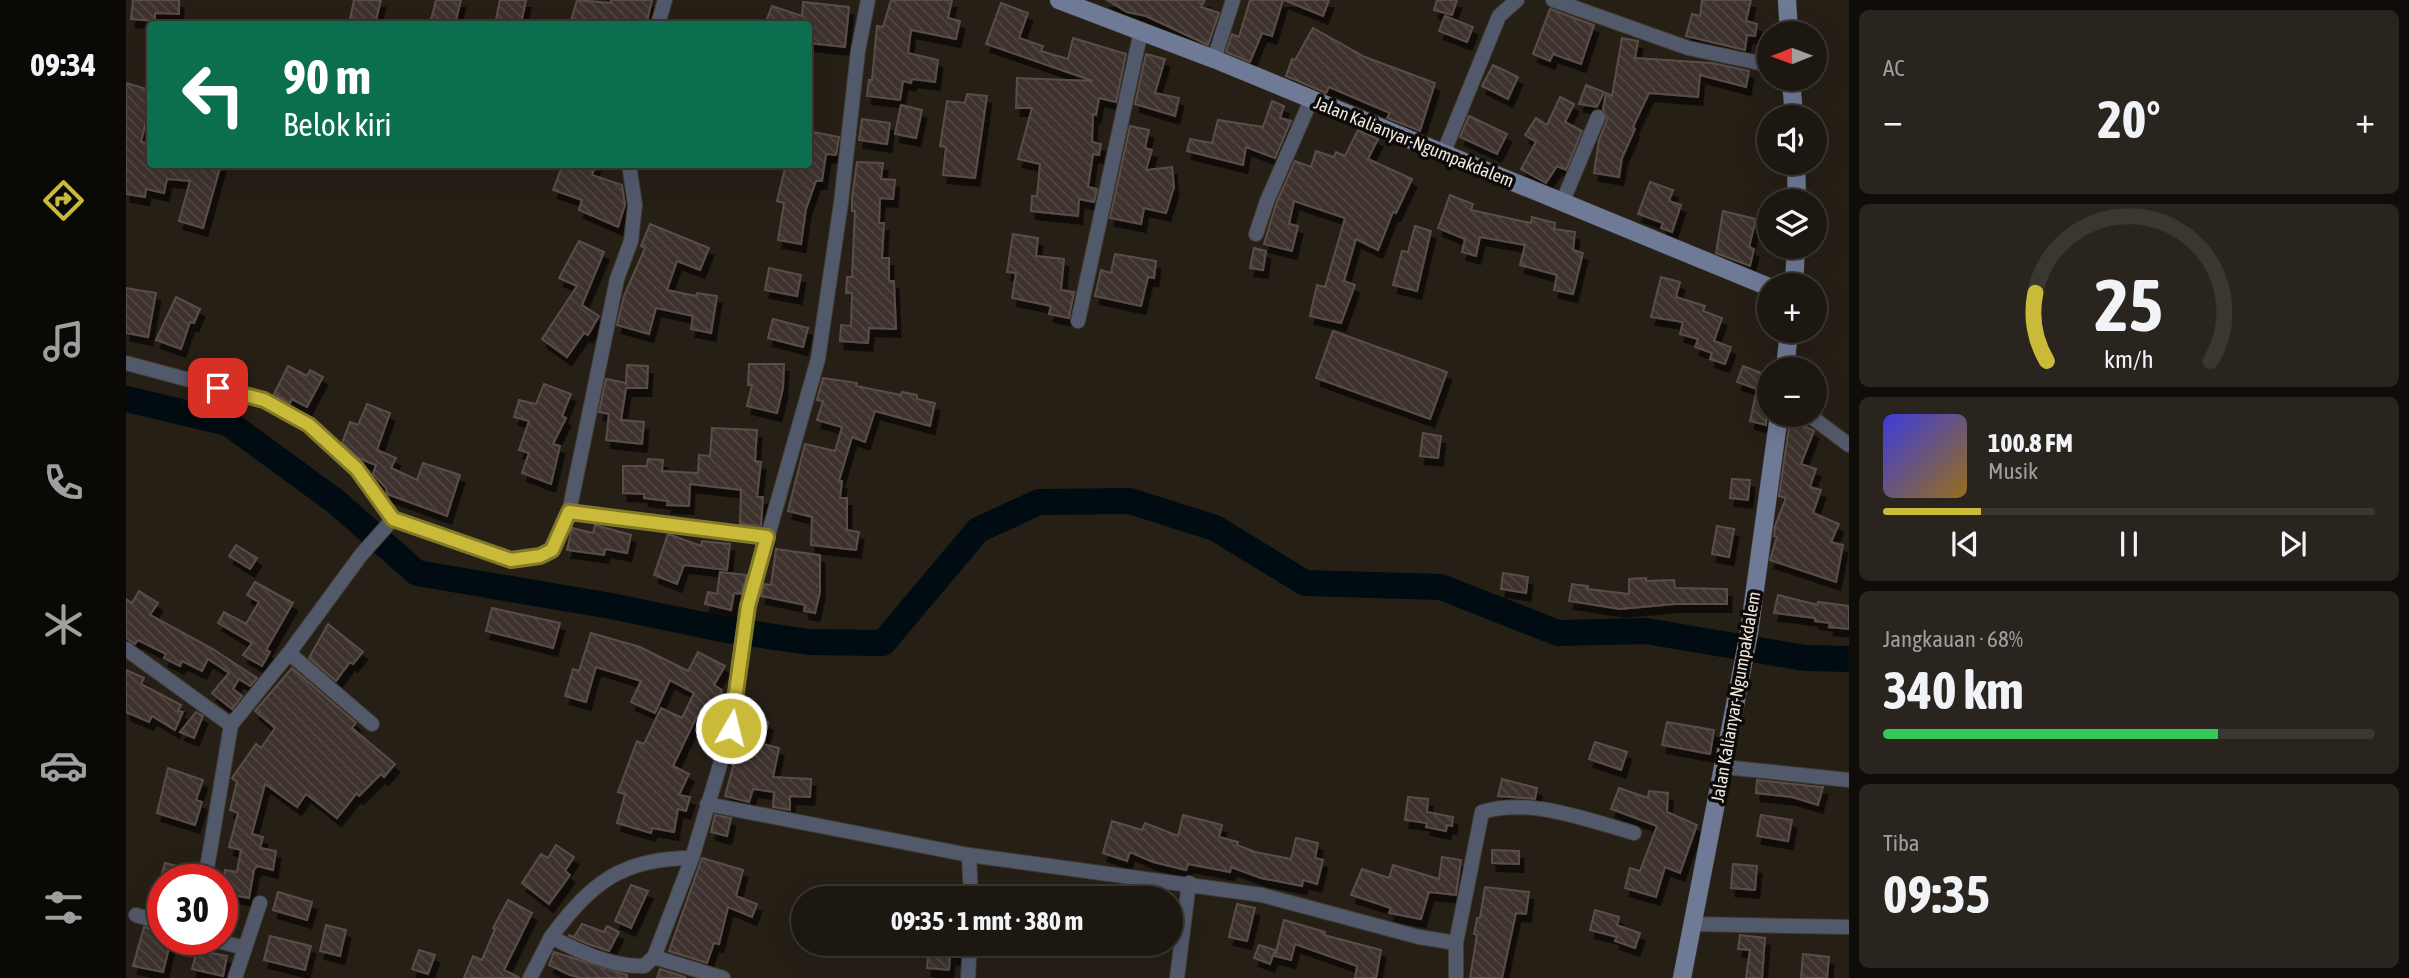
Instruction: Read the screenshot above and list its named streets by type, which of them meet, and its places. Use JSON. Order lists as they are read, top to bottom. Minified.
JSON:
{"streets":{"street":["Jalan Kalianyar-Ngumpakdalem"]},"north":"left","page":{"tabs":"09:34","tile":["AC",["Jangkauan · 68%","340 km"],["Tiba","09:35"]],"map_buttons":["+","−"],"turn":["90 m","Belok kiri"],"heat":["−","20°","+"],"song":["100.8 FM","Musik"],"limit":"30","trip":"09:35 · 1 mnt · 380 m","gauge":["25","km/h"]}}
